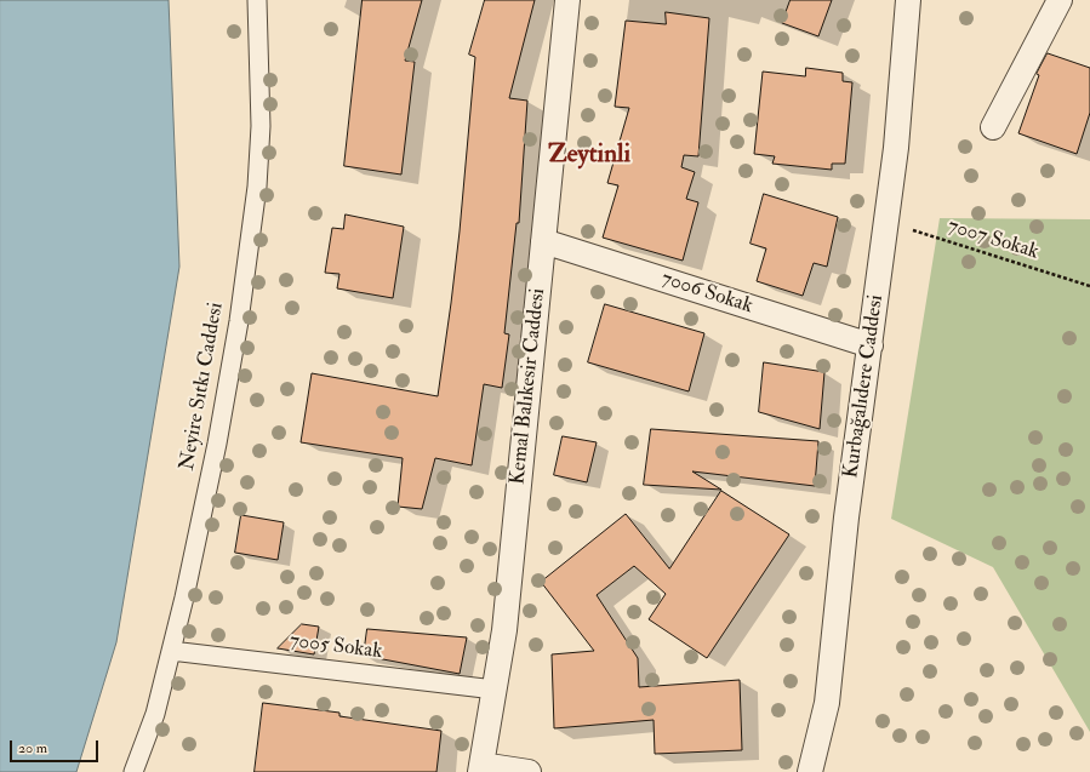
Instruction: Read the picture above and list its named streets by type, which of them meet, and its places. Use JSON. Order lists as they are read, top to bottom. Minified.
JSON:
{"streets":{"street":["7006 Sokak","Neyire Sıtkı Caddesi","Kemal Balıkesir Caddesi","Kurbağalıdere Caddesi","7005 Sokak"],"path":["7007 Sokak"]},"crossings":[["7007 Sokak","Kurbağalıdere Caddesi"],["7006 Sokak","Kemal Balıkesir Caddesi"],["7006 Sokak","Kurbağalıdere Caddesi"],["Neyire Sıtkı Caddesi","7005 Sokak"],["Kemal Balıkesir Caddesi","7005 Sokak"]],"districts":["Zeytinli"],"scale_bar":"20 m"}
